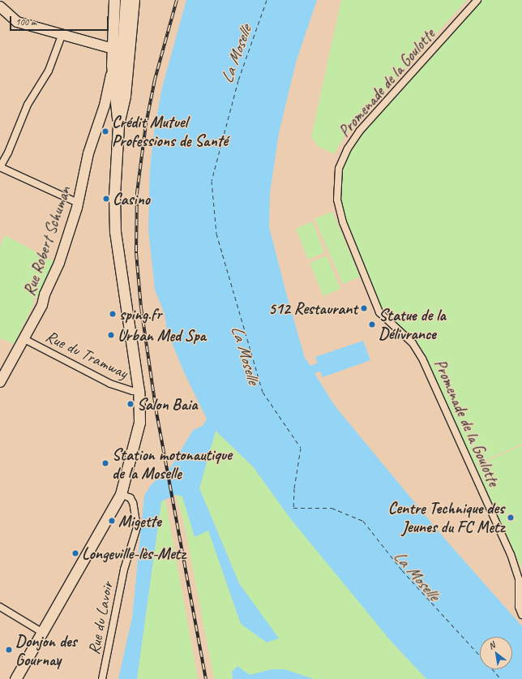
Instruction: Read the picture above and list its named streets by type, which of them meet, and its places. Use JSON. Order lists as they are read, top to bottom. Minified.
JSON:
{"streets":{"street":["Promenade de la Goulotte","Rue Robert Schuman","Rue du Tramway","Rue du Lavoir"]},"crossings":[["Rue Robert Schuman","Rue du Tramway"]],"water":["La Moselle"],"places":["Crédit Mutuel Professions de Santé","Casino","512 Restaurant","sping.fr","Statue de la Délivrance","Urban Med Spa","Salon Baia","Station motonautique de la Moselle","Centre Technique des Jeunes du FC Metz","Migette","Longeville-lès-Metz","Donjon des Gournay"],"scale_bar":"100 m","north":"top left"}
